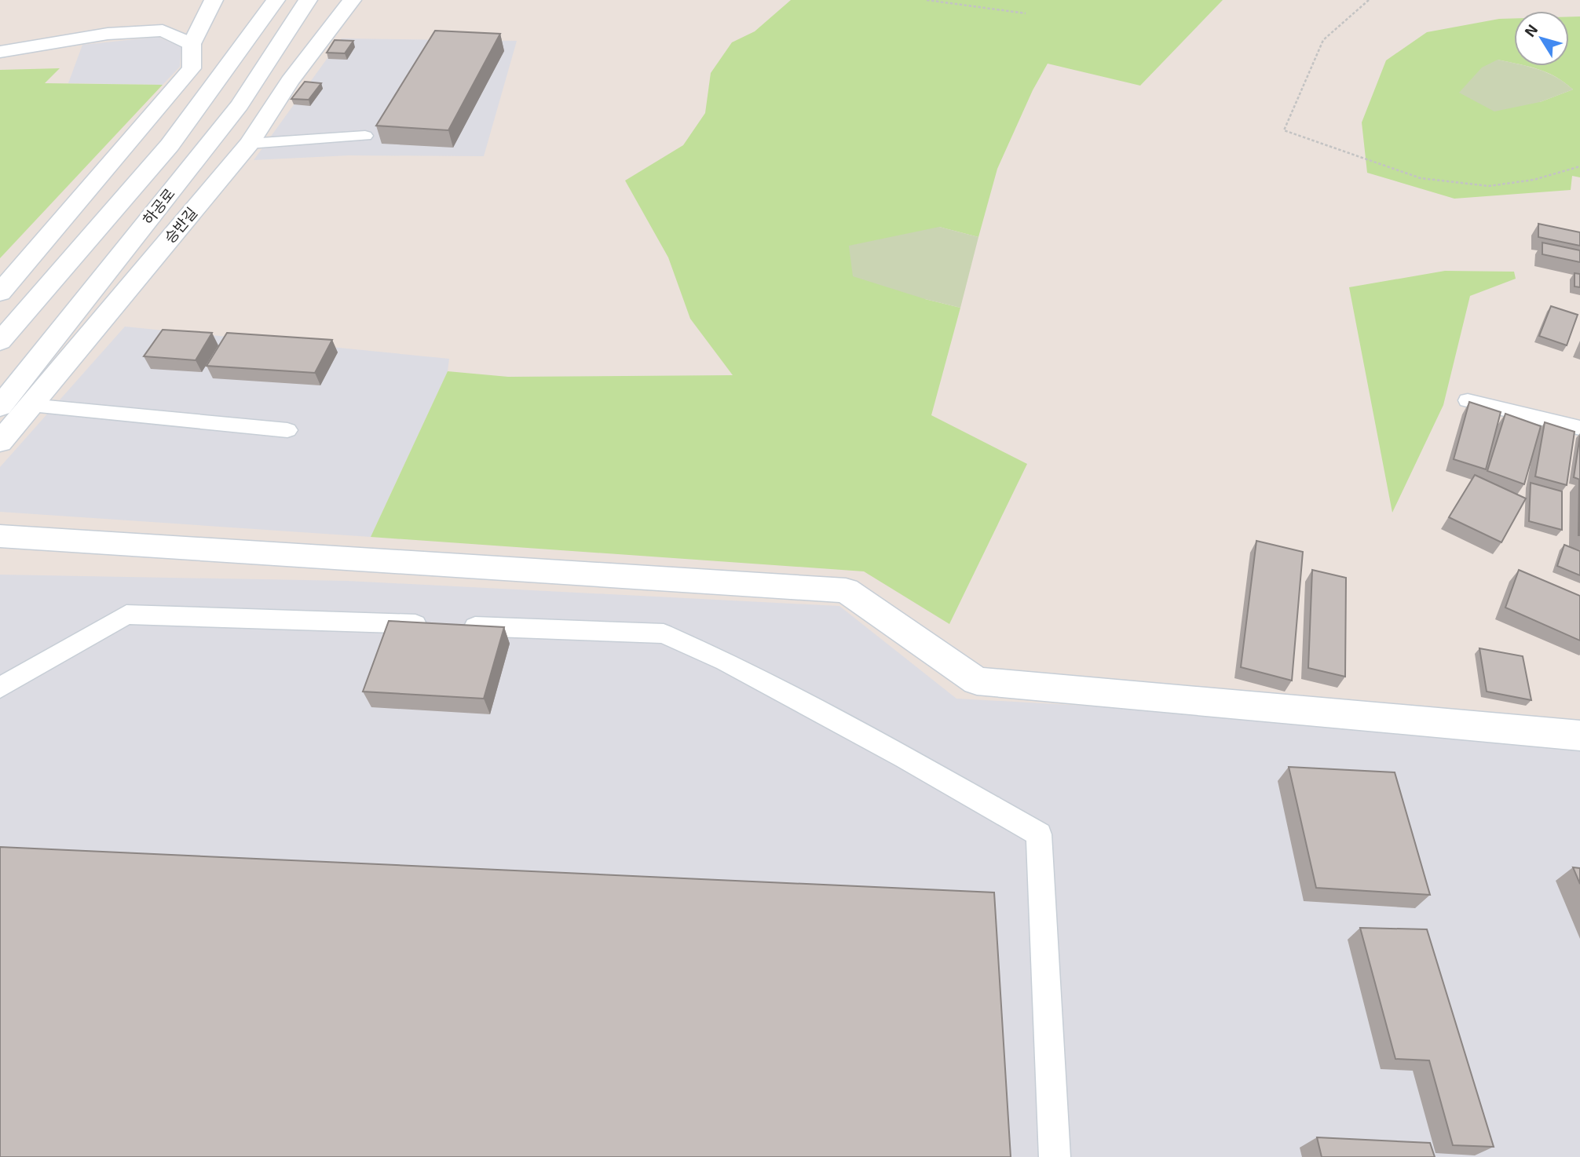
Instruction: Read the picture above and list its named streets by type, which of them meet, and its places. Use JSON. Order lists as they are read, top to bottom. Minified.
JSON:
{"streets":{"street":["하공로","승반길"]},"north":"top left"}
